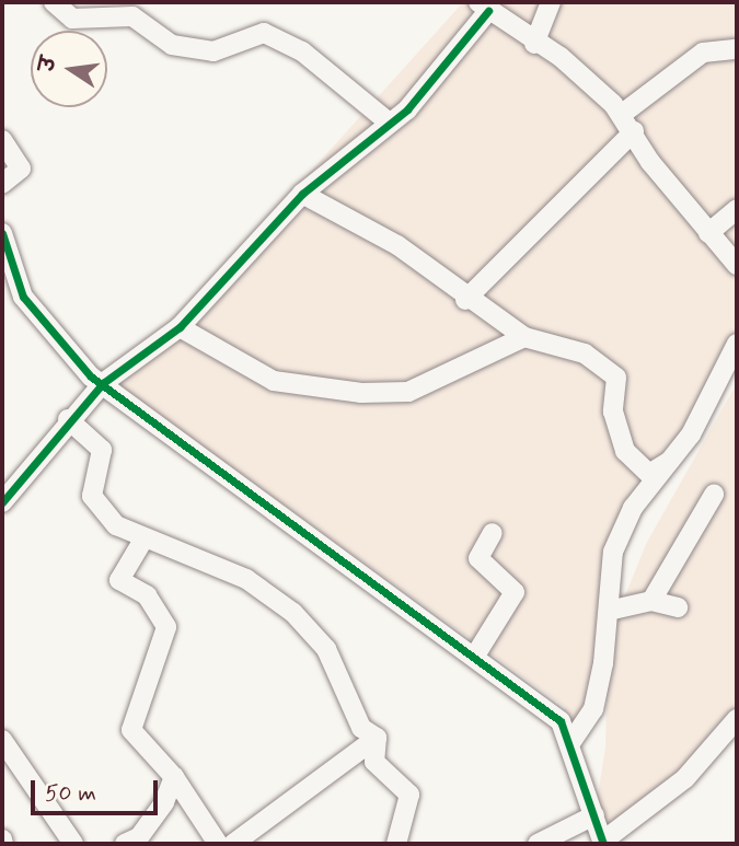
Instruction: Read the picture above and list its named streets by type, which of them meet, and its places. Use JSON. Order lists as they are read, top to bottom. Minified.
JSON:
{"scale_bar":"50 m","north":"left"}
